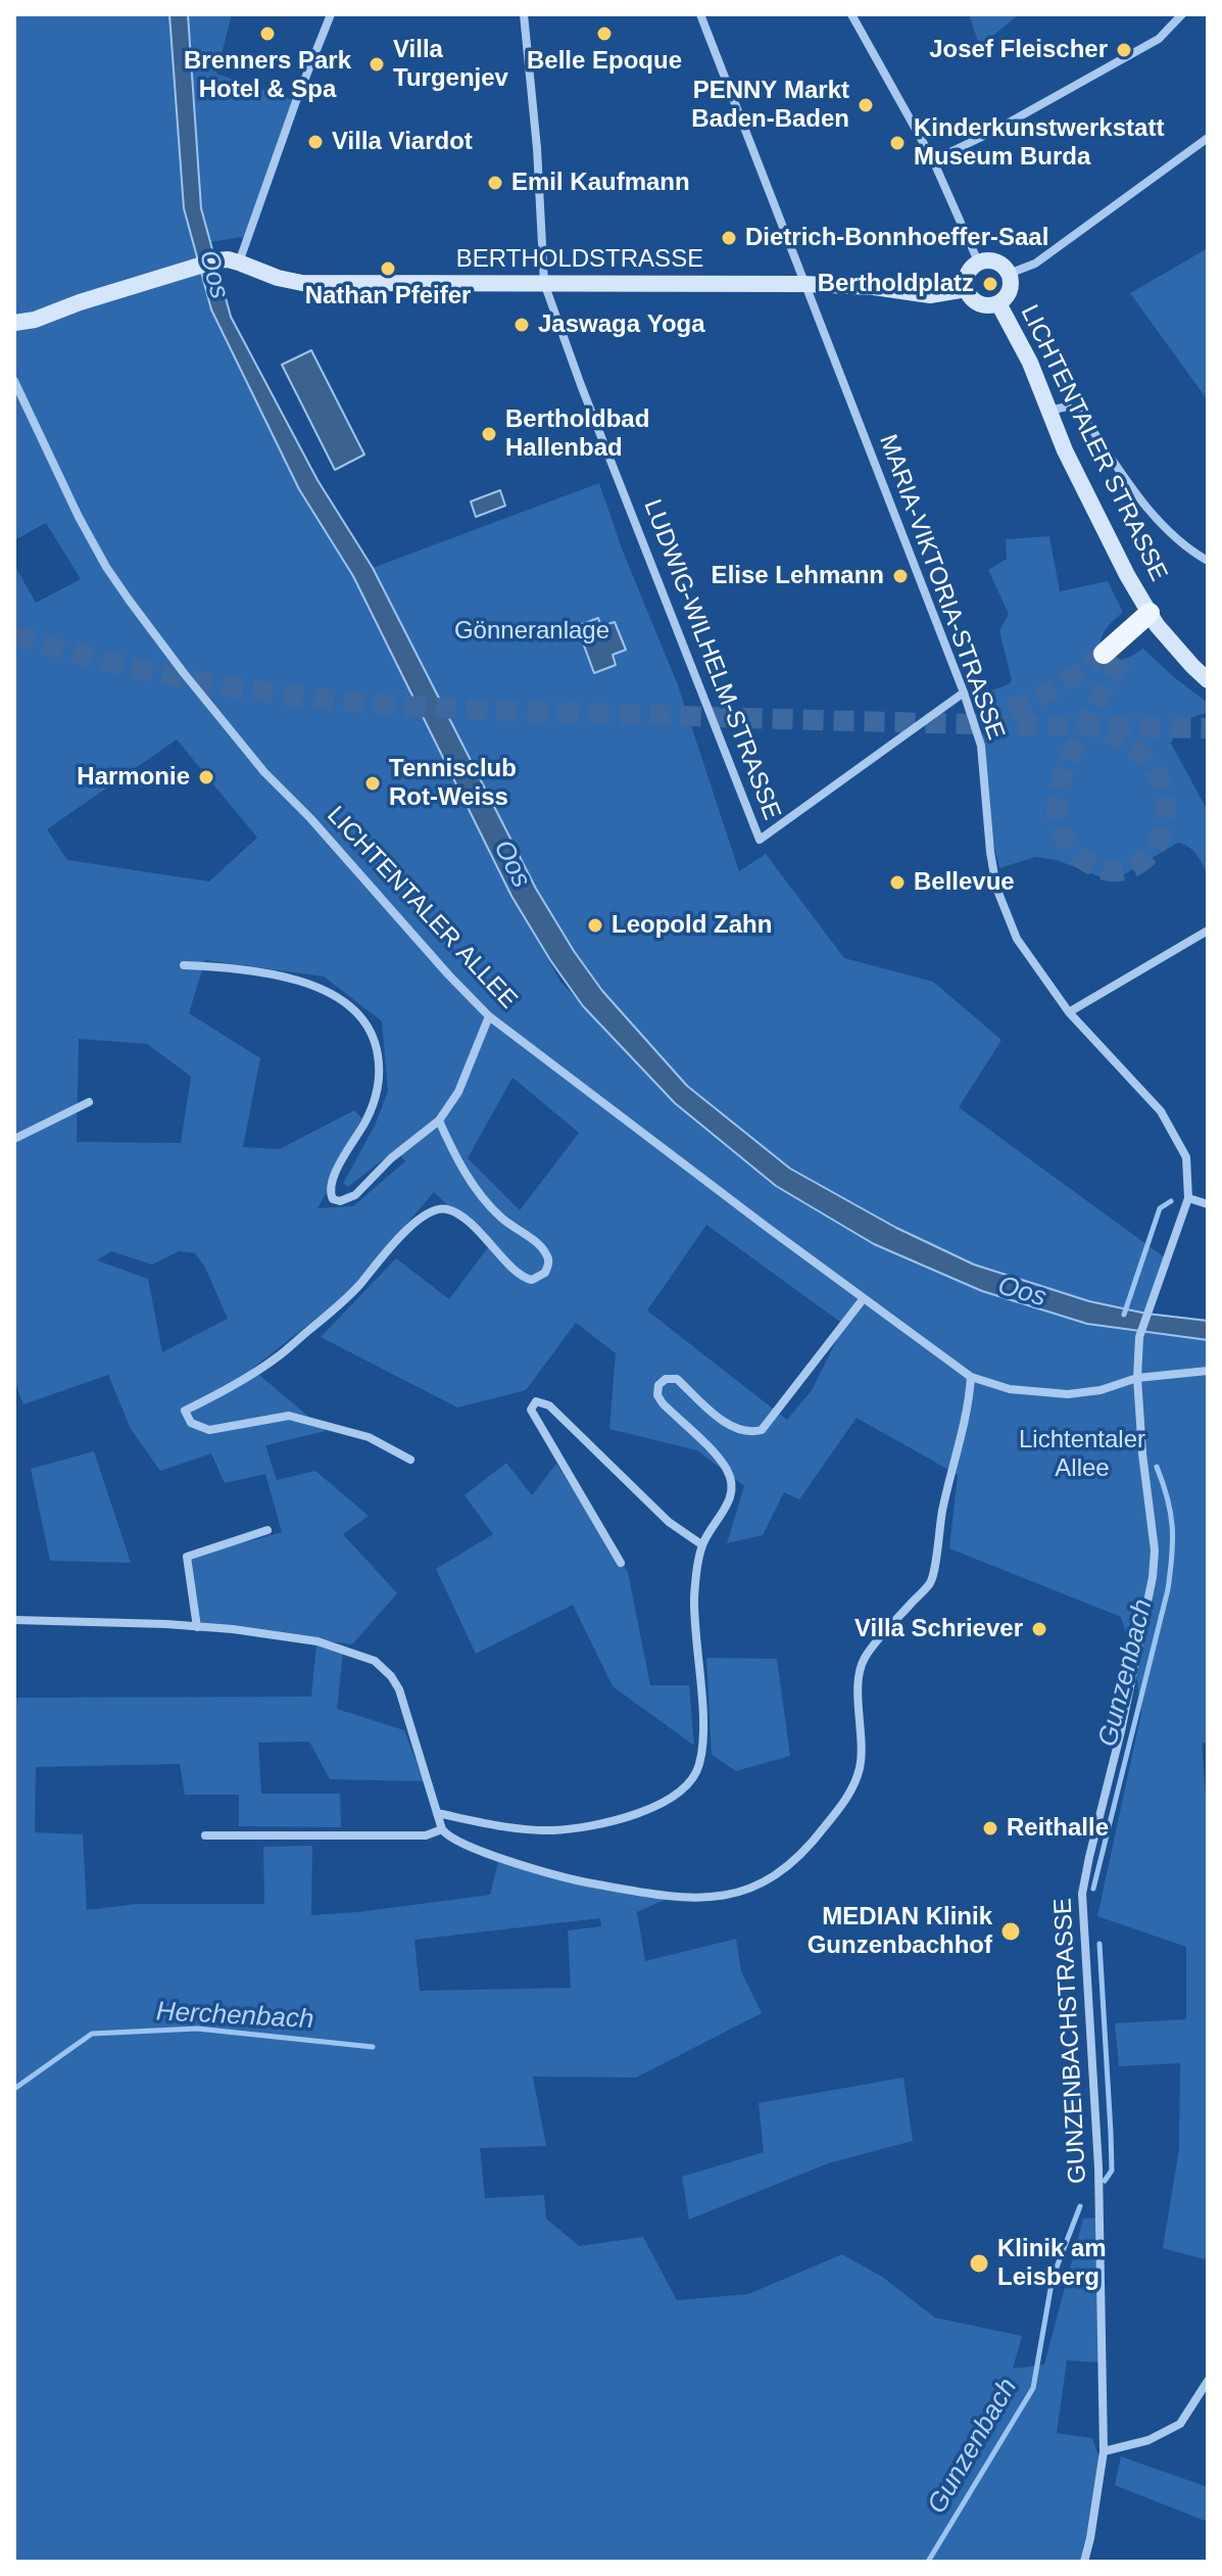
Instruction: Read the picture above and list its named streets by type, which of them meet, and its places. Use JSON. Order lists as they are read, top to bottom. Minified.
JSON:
{"streets":{"main road":["BERTHOLDSTRASSE","LICHTENTALER STRASSE"],"street":["MARIA-VIKTORIA-STRASSE","LUDWIG-WILHELM-STRASSE","LICHTENTALER ALLEE","GUNZENBACHSTRASSE"]},"crossings":[["BERTHOLDSTRASSE","LICHTENTALER STRASSE"],["BERTHOLDSTRASSE","MARIA-VIKTORIA-STRASSE"],["BERTHOLDSTRASSE","LUDWIG-WILHELM-STRASSE"],["MARIA-VIKTORIA-STRASSE","LUDWIG-WILHELM-STRASSE"],["MARIA-VIKTORIA-STRASSE","LICHTENTALER ALLEE"],["MARIA-VIKTORIA-STRASSE","GUNZENBACHSTRASSE"],["LICHTENTALER ALLEE","GUNZENBACHSTRASSE"]],"water":["Oos","Gunzenbach","Herchenbach"],"parks":["Gönneranlage","Lichtentaler Allee"],"places":["Brenners Park Hotel & Spa","Belle Epoque","Josef Fleischer","Villa Turgenjev","PENNY Markt Baden-Baden","Villa Viardot","Kinderkunstwerkstatt Museum Burda","Emil Kaufmann","Dietrich-Bonnhoeffer-Saal","Nathan Pfeifer","Bertholdplatz","Jaswaga Yoga","Bertholdbad Hallenbad","Elise Lehmann","Harmonie","Tennisclub Rot-Weiss","Bellevue","Leopold Zahn","Villa Schriever","Reithalle","MEDIAN Klinik Gunzenbachhof","Klinik am Leisberg"]}
